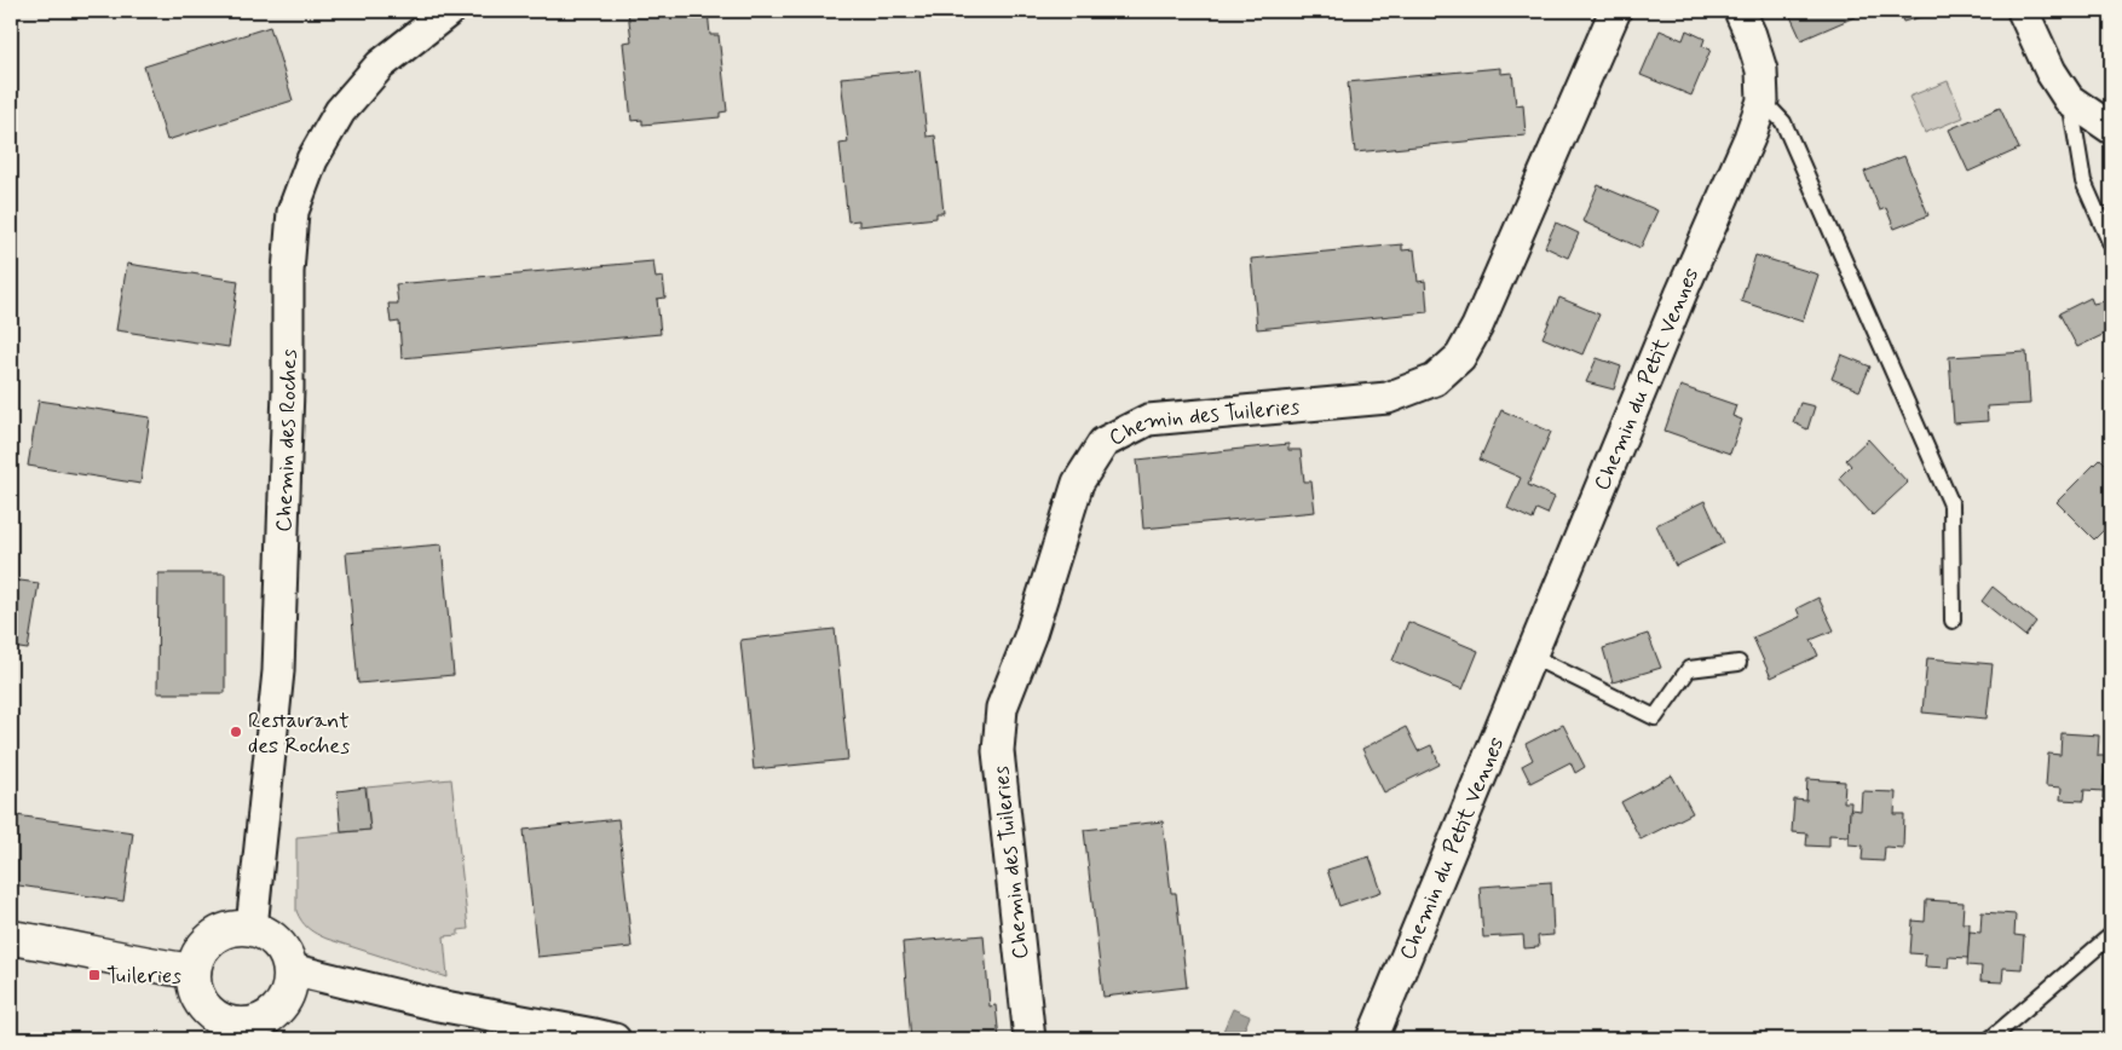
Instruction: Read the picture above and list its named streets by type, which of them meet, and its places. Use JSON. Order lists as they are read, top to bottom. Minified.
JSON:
{"streets":{"street":["Chemin du Petit Vennes","Chemin des Tuileries","Chemin des Roches"]},"places":{"other":["Restaurant des Roches"],"transit":["Tuileries"]}}
